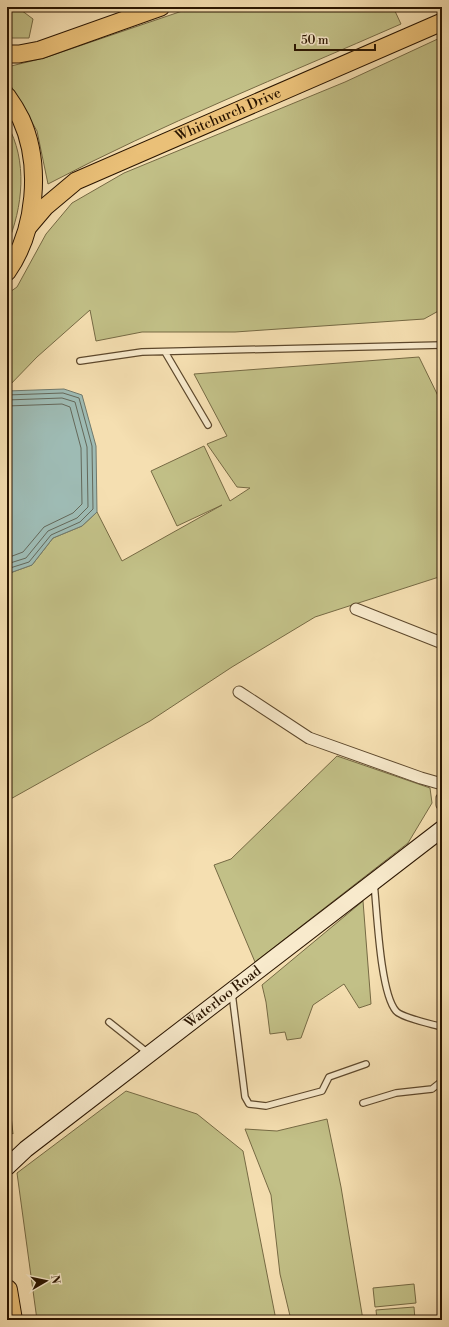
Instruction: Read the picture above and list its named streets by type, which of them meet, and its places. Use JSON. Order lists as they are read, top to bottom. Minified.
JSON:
{"streets":{"main road":["Whitchurch Drive"],"street":["Waterloo Road"]},"scale_bar":"50 m","north":"right"}
